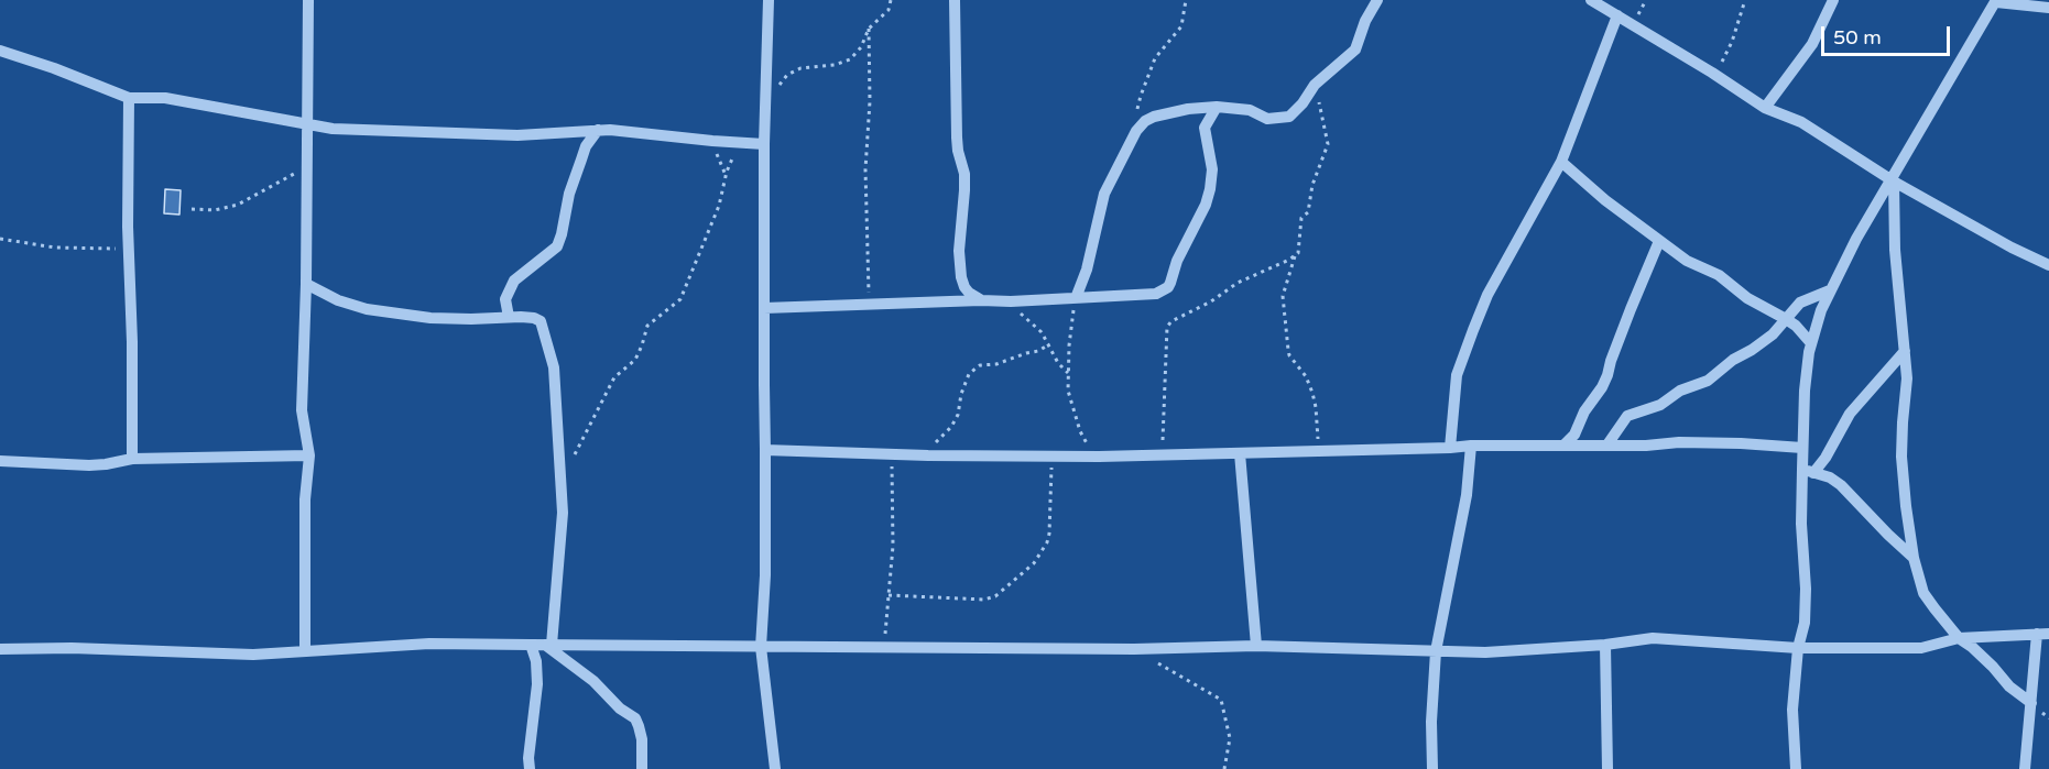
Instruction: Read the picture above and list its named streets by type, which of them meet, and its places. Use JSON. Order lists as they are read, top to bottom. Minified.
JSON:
{"scale_bar":"50 m"}
